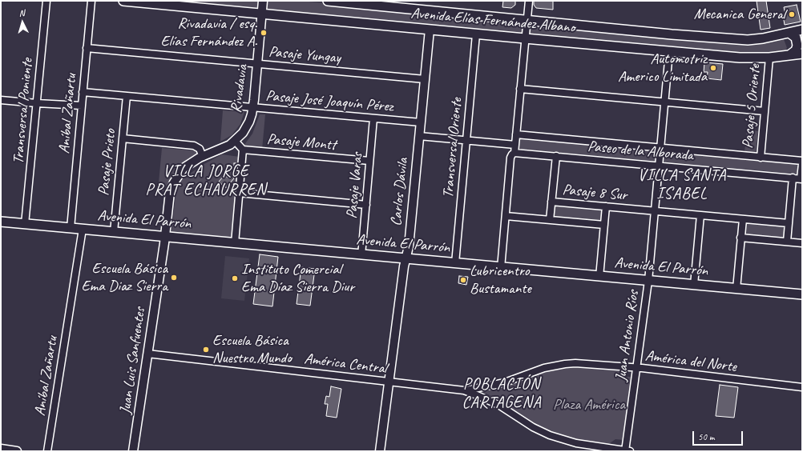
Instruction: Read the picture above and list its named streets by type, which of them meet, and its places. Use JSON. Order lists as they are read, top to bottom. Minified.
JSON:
{"streets":{"main road":["Avenida Elías Fernández Albano","Avenida El Parrón"],"street":["Pasaje Yungay","Rivadavia","Pasaje José Joaquín Pérez","Pasaje 5 Oriente","Transversal Poniente","Aníbal Zañartu","Pasaje Montt","Transversal Oriente","Paseo de la Alborada","Pasaje Prieto","Pasaje Varas","Carlos Dávila","Pasaje 8 Sur","Juan Antonio Ríos","Juan Luis Sanfuentes","América del Norte","América Central"]},"crossings":[["Avenida Elías Fernández Albano","Rivadavia"],["Avenida Elías Fernández Albano","Pasaje 5 Oriente"],["Avenida Elías Fernández Albano","Transversal Oriente"],["Avenida Elías Fernández Albano","Carlos Dávila"],["Avenida Elías Fernández Albano","Juan Antonio Ríos"],["Pasaje Yungay","Rivadavia"],["Pasaje Yungay","Aníbal Zañartu"],["Pasaje Yungay","Carlos Dávila"],["Rivadavia","Pasaje José Joaquín Pérez"],["Rivadavia","Avenida El Parrón"],["Rivadavia","Juan Luis Sanfuentes"],["Pasaje José Joaquín Pérez","Aníbal Zañartu"],["Pasaje José Joaquín Pérez","Pasaje Prieto"],["Pasaje José Joaquín Pérez","Pasaje Varas"],["Pasaje José Joaquín Pérez","Carlos Dávila"],["Pasaje 5 Oriente","Paseo de la Alborada"],["Transversal Poniente","Avenida El Parrón"],["Aníbal Zañartu","Avenida El Parrón"],["Pasaje Montt","Pasaje Varas"],["Transversal Oriente","Avenida El Parrón"],["Paseo de la Alborada","Juan Antonio Ríos"],["Pasaje Prieto","Avenida El Parrón"],["Pasaje Varas","Avenida El Parrón"],["Carlos Dávila","Avenida El Parrón"],["Carlos Dávila","América Central"],["Pasaje 8 Sur","Juan Antonio Ríos"],["Avenida El Parrón","Juan Antonio Ríos"],["Avenida El Parrón","Juan Luis Sanfuentes"],["Juan Antonio Ríos","América del Norte"],["Juan Luis Sanfuentes","América Central"],["América del Norte","América Central"]],"districts":["VILLA JORGE PRAT ECHAURREN","VILLA SANTA ISABEL","POBLACIÓN CARTAGENA"],"parks":["Plaza América"],"places":["Mecanica General","Rivadavia / esq. Elías Fernández A.","Automotriz Americo Limitada","Escuela Básica Ema Diaz Sierra","Instituto Comercial Ema Díaz Sierra Diur","Lubricentro Bustamante","Escuela Básica Nuestro Mundo"],"scale_bar":"50 m","north":"top"}
